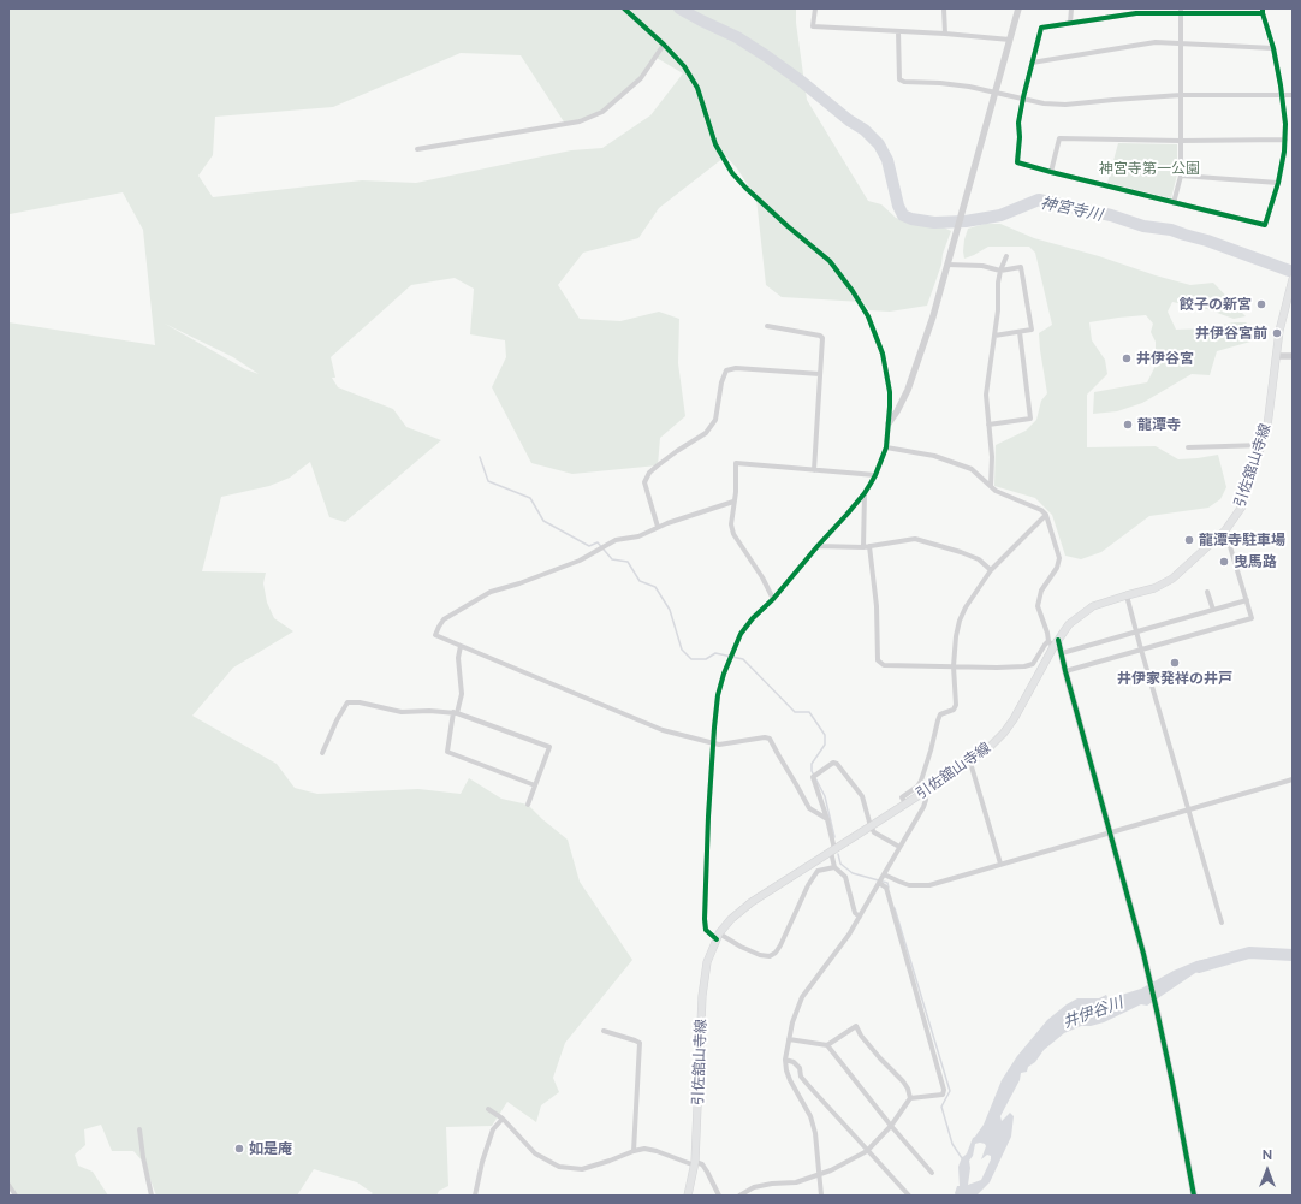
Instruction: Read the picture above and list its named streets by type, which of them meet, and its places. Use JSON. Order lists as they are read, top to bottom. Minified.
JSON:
{"streets":{"main road":["引佐舘山寺線"]},"water":["神宮寺川","井伊谷川"],"parks":["神宮寺第一公園"],"places":["餃子の新宮","井伊谷宮前","井伊谷宮","龍潭寺","龍潭寺駐車場","曳馬路","井伊家発祥の井戸","如是庵"],"north":"top"}
